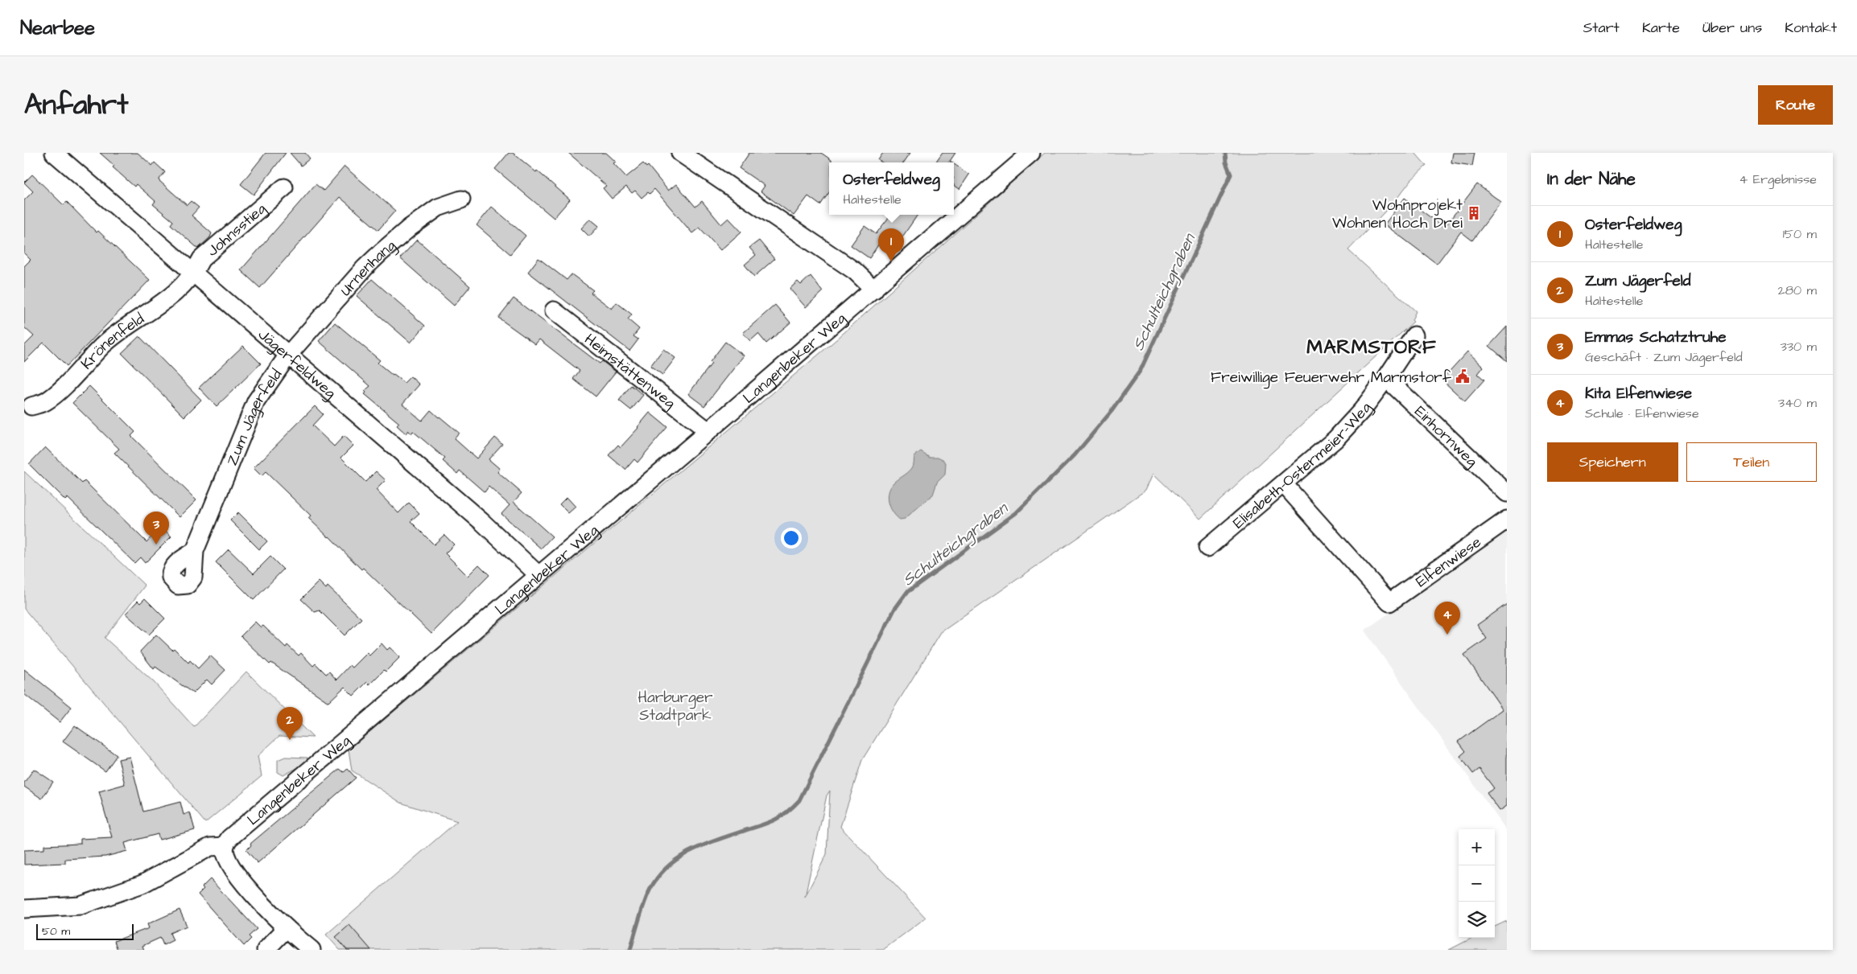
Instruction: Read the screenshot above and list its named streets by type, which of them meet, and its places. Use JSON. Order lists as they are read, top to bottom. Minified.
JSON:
{"streets":{"street":["Johnsstieg","Urnenhang","Krönenfeld","Langenbeker Weg","Jägerfeldweg","Heimstättenweg","Zum Jägerfeld","Einhornweg","Elisabeth-Ostermeier-Weg","Elfenwiese"]},"crossings":[["Johnsstieg","Krönenfeld"],["Johnsstieg","Jägerfeldweg"],["Urnenhang","Jägerfeldweg"],["Urnenhang","Zum Jägerfeld"],["Krönenfeld","Jägerfeldweg"],["Langenbeker Weg","Jägerfeldweg"],["Langenbeker Weg","Heimstättenweg"],["Jägerfeldweg","Zum Jägerfeld"],["Einhornweg","Elisabeth-Ostermeier-Weg"],["Elisabeth-Ostermeier-Weg","Elfenwiese"]],"districts":["MARMSTORF"],"water":["Schulteichgraben"],"parks":["Harburger Stadtpark"],"places":{"building":["Wohnprojekt Wohnen Hoch Drei"],"public building":["Freiwillige Feuerwehr Marmstorf"]},"scale_bar":"50 m","page":{"header":"Nearbee","nav":["Start","Karte","Über uns","Kontakt"],"title":"Anfahrt","buttons":["Route",["Speichern","Teilen"]],"heading":["In der Nähe","4 Ergebnisse"],"popup":["Osterfeldweg","Haltestelle"],"list":[{"mark":"1","name":"Osterfeldweg","note":"Haltestelle","value":"150 m"},{"mark":"2","name":"Zum Jägerfeld","note":"Haltestelle","value":"280 m"},{"mark":"3","name":"Emmas Schatztruhe","note":"Geschäft · Zum Jägerfeld","value":"330 m"},{"mark":"4","name":"Kita Elfenwiese","note":"Schule · Elfenwiese","value":"340 m"}],"pins":["1","3","4","2"],"map_buttons":["+","−"],"scale":"50 m"}}
